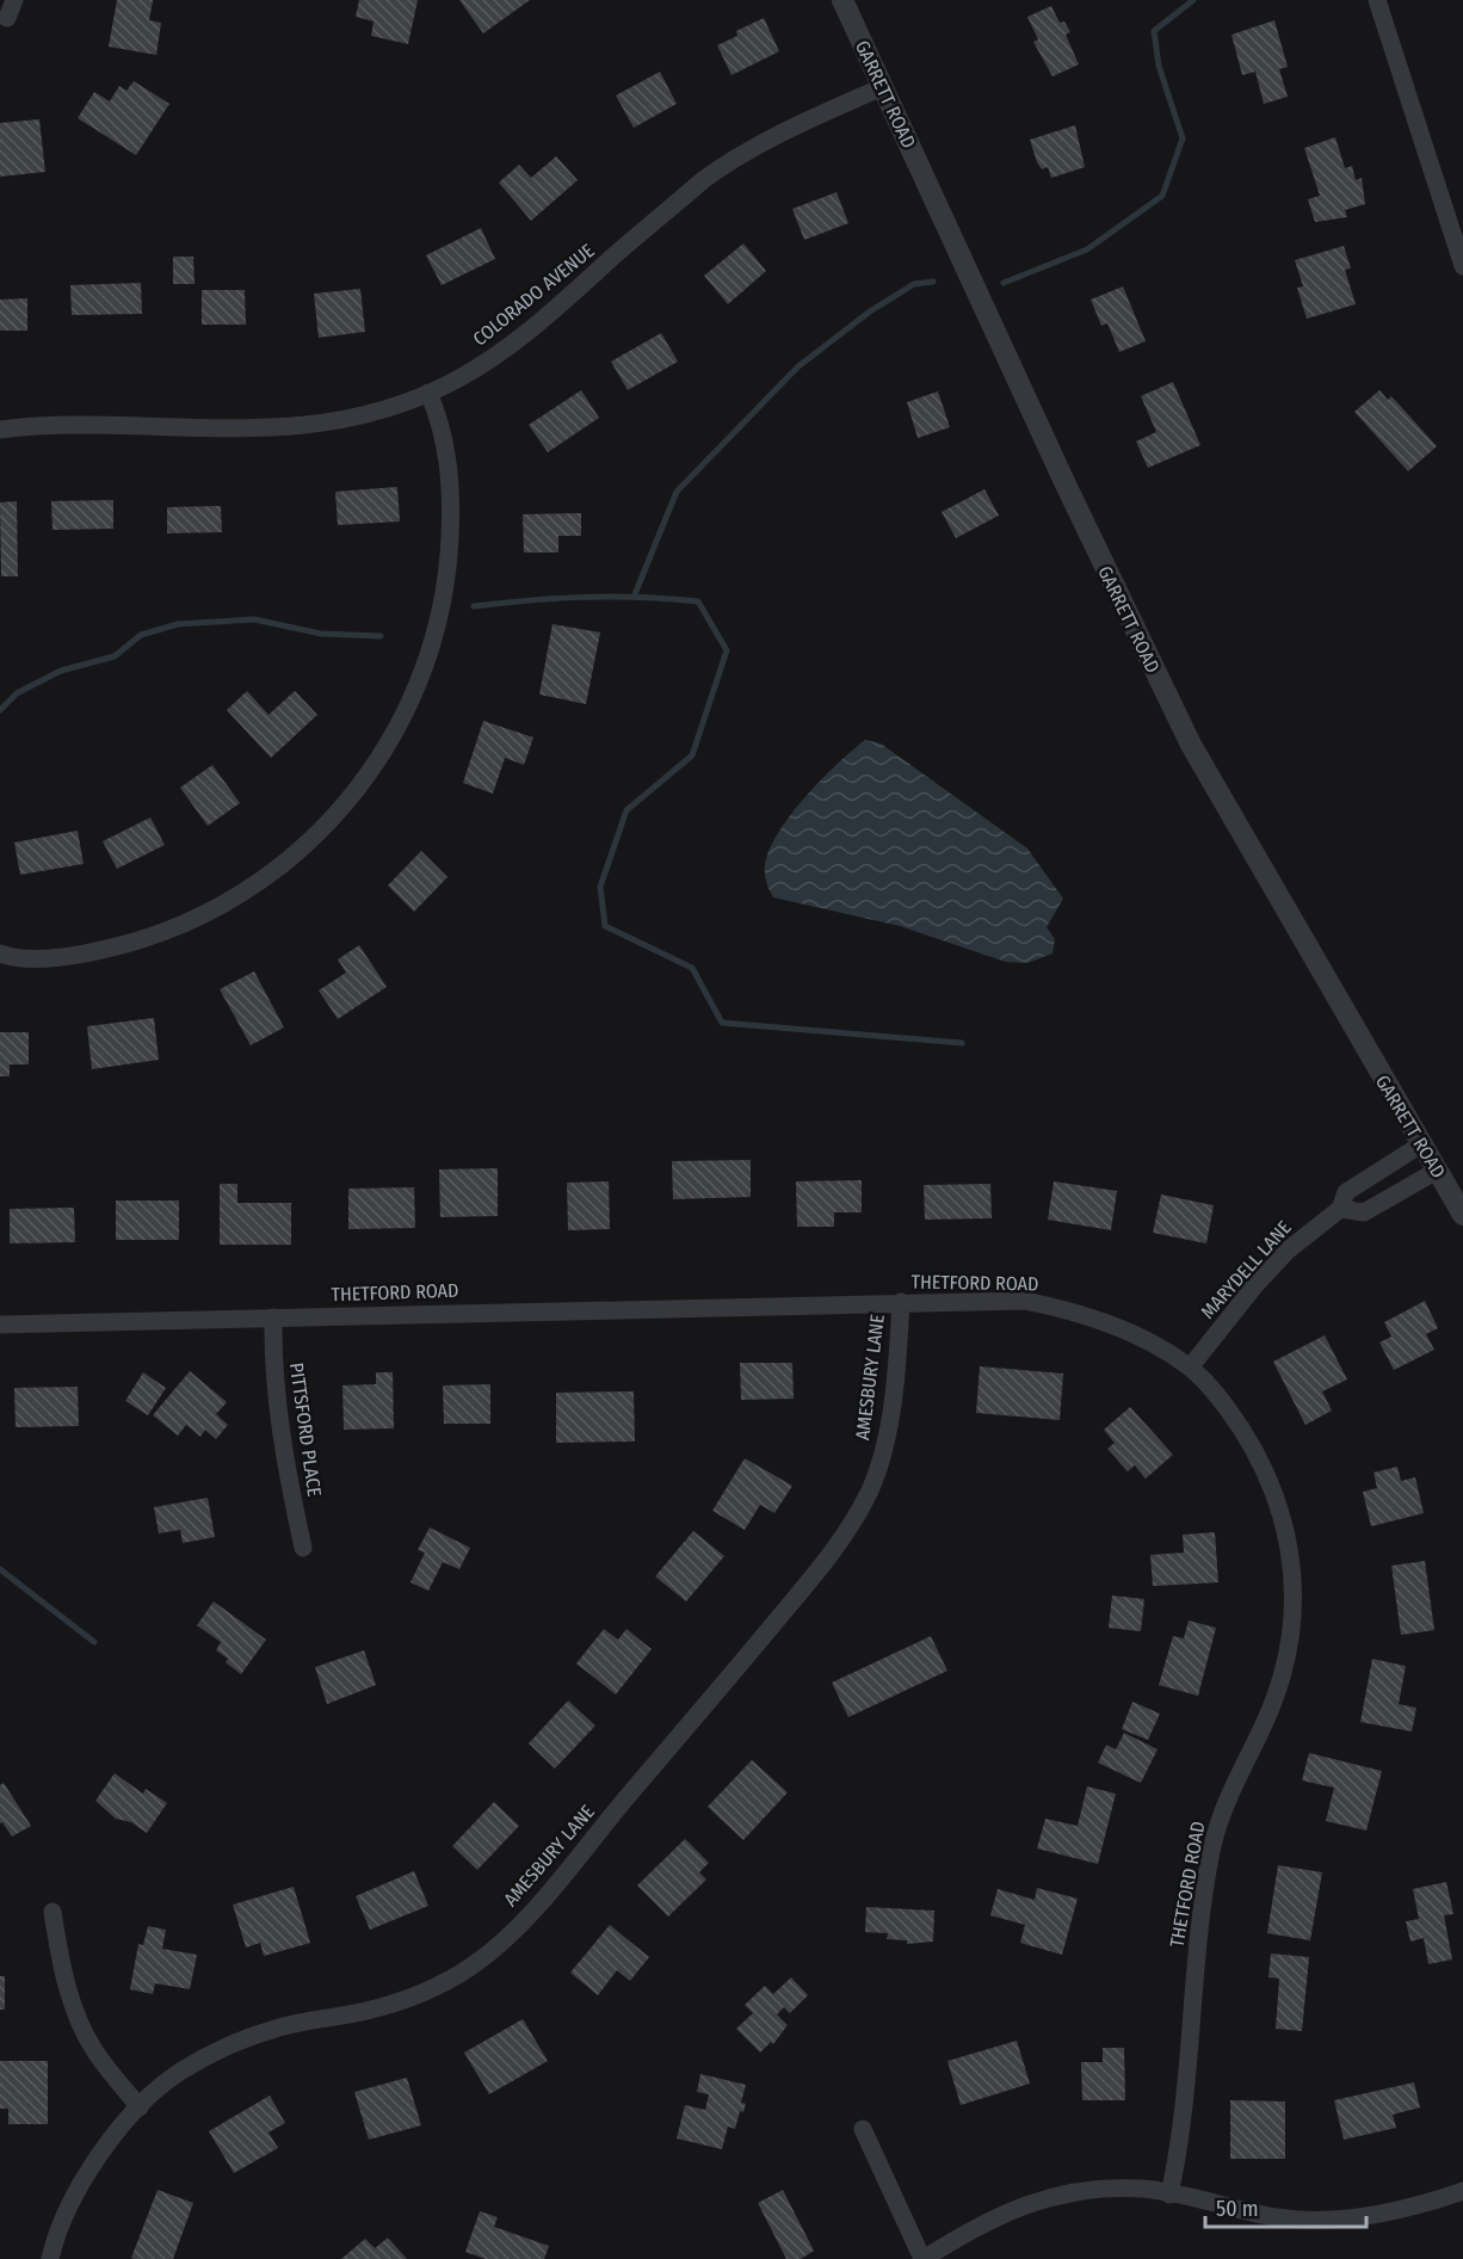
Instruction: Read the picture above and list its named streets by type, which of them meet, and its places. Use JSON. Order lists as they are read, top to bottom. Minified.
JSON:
{"streets":{"street":["GARRETT ROAD","COLORADO AVENUE","MARYDELL LANE","THETFORD ROAD","AMESBURY LANE","PITTSFORD PLACE"]},"crossings":[["GARRETT ROAD","COLORADO AVENUE"],["GARRETT ROAD","MARYDELL LANE"],["MARYDELL LANE","THETFORD ROAD"],["THETFORD ROAD","AMESBURY LANE"],["THETFORD ROAD","PITTSFORD PLACE"]],"scale_bar":"50 m"}
